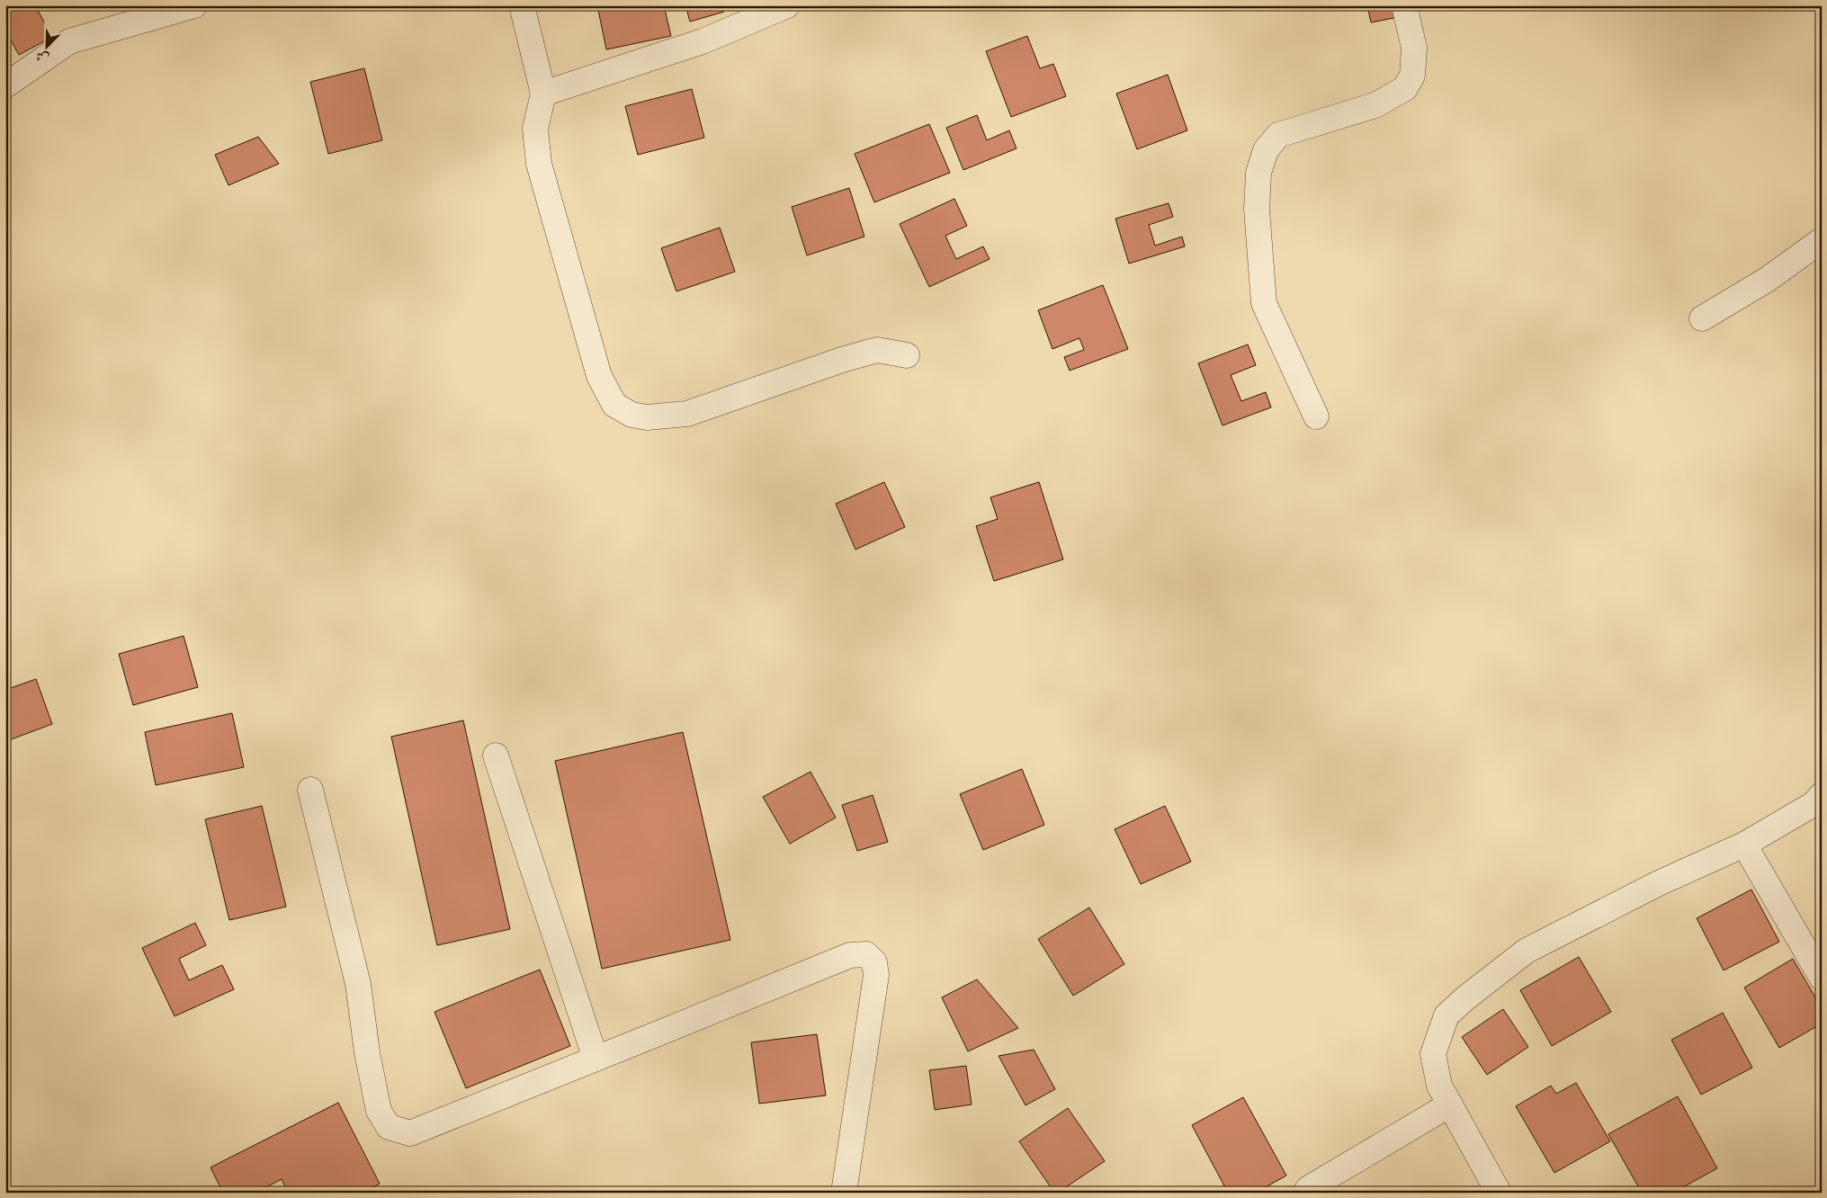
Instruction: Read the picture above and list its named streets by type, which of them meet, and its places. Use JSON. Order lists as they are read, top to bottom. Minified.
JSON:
{"north":"bottom left"}
